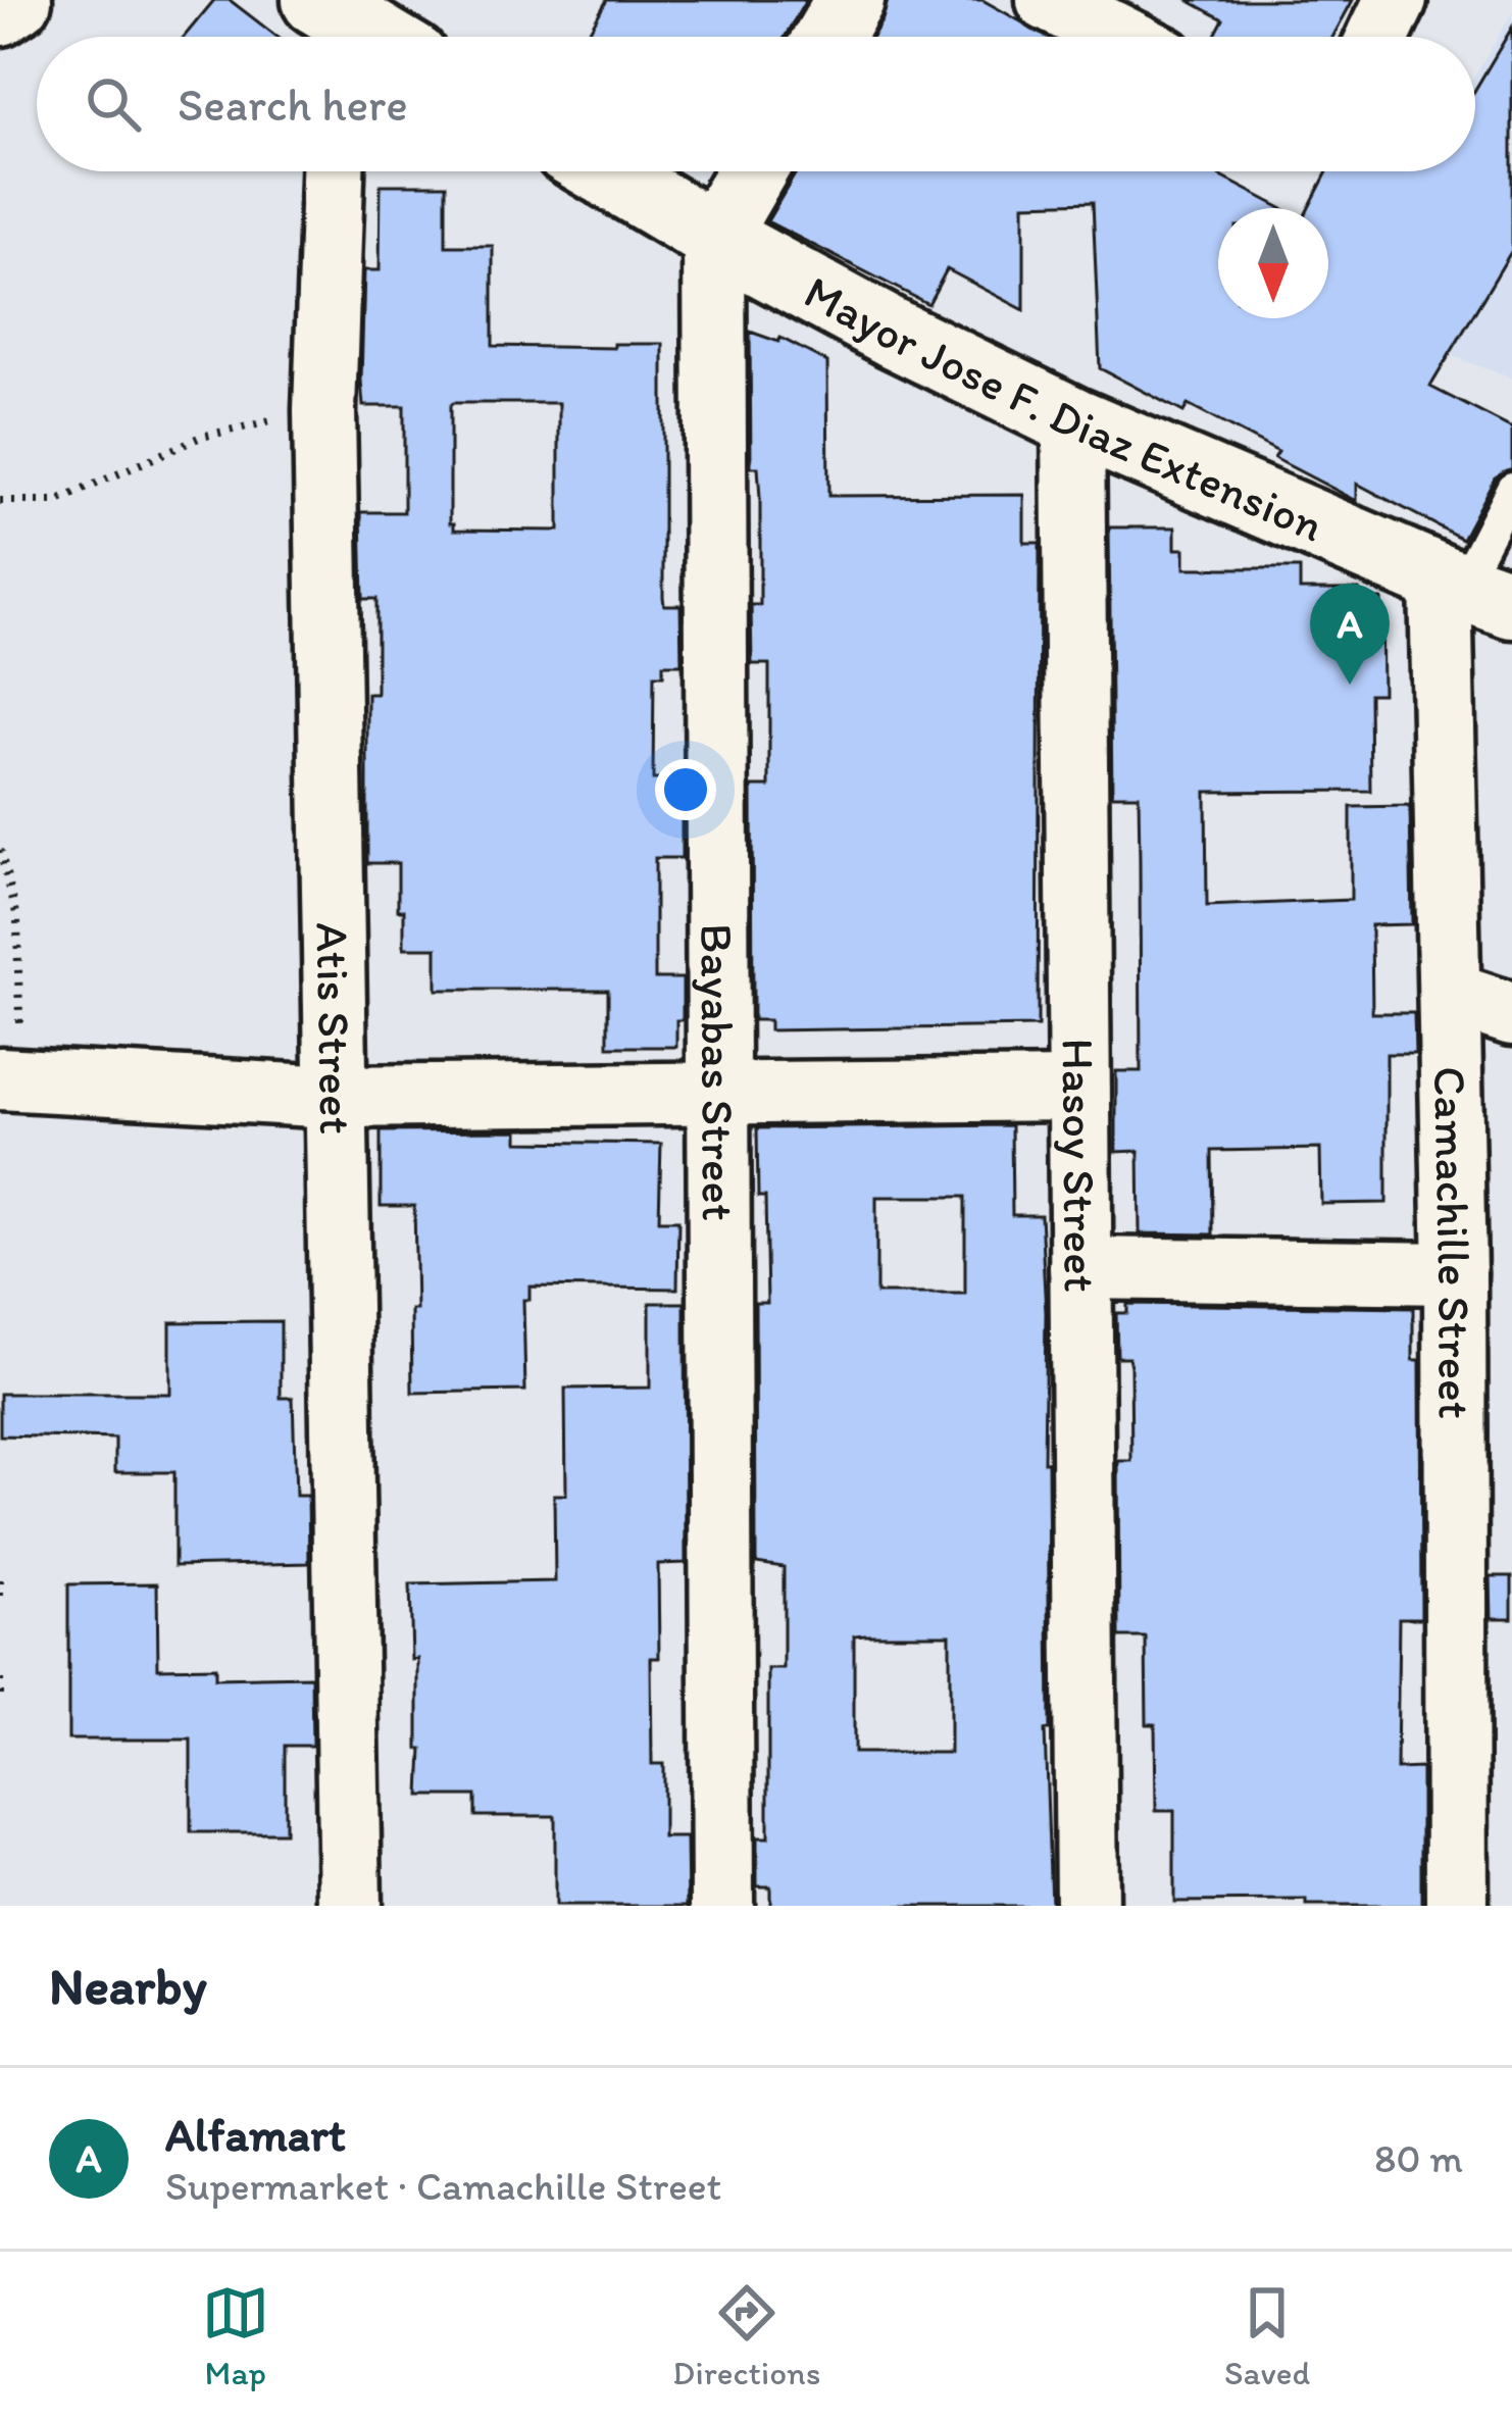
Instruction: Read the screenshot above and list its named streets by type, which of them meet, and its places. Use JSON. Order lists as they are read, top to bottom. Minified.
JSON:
{"streets":{"street":["Mayor Jose F. Diaz Extension","Atis Street","Bayabas Street","Hasoy Street","Camachille Street"]},"crossings":[["Mayor Jose F. Diaz Extension","Bayabas Street"],["Mayor Jose F. Diaz Extension","Hasoy Street"],["Mayor Jose F. Diaz Extension","Camachille Street"]],"north":"bottom","page":{"search":"Search here","pins":"A","heading":"Nearby","list":[{"mark":"A","name":"Alfamart","note":"Supermarket · Camachille Street","value":"80 m"}],"nav":["Map","Directions","Saved"]}}
